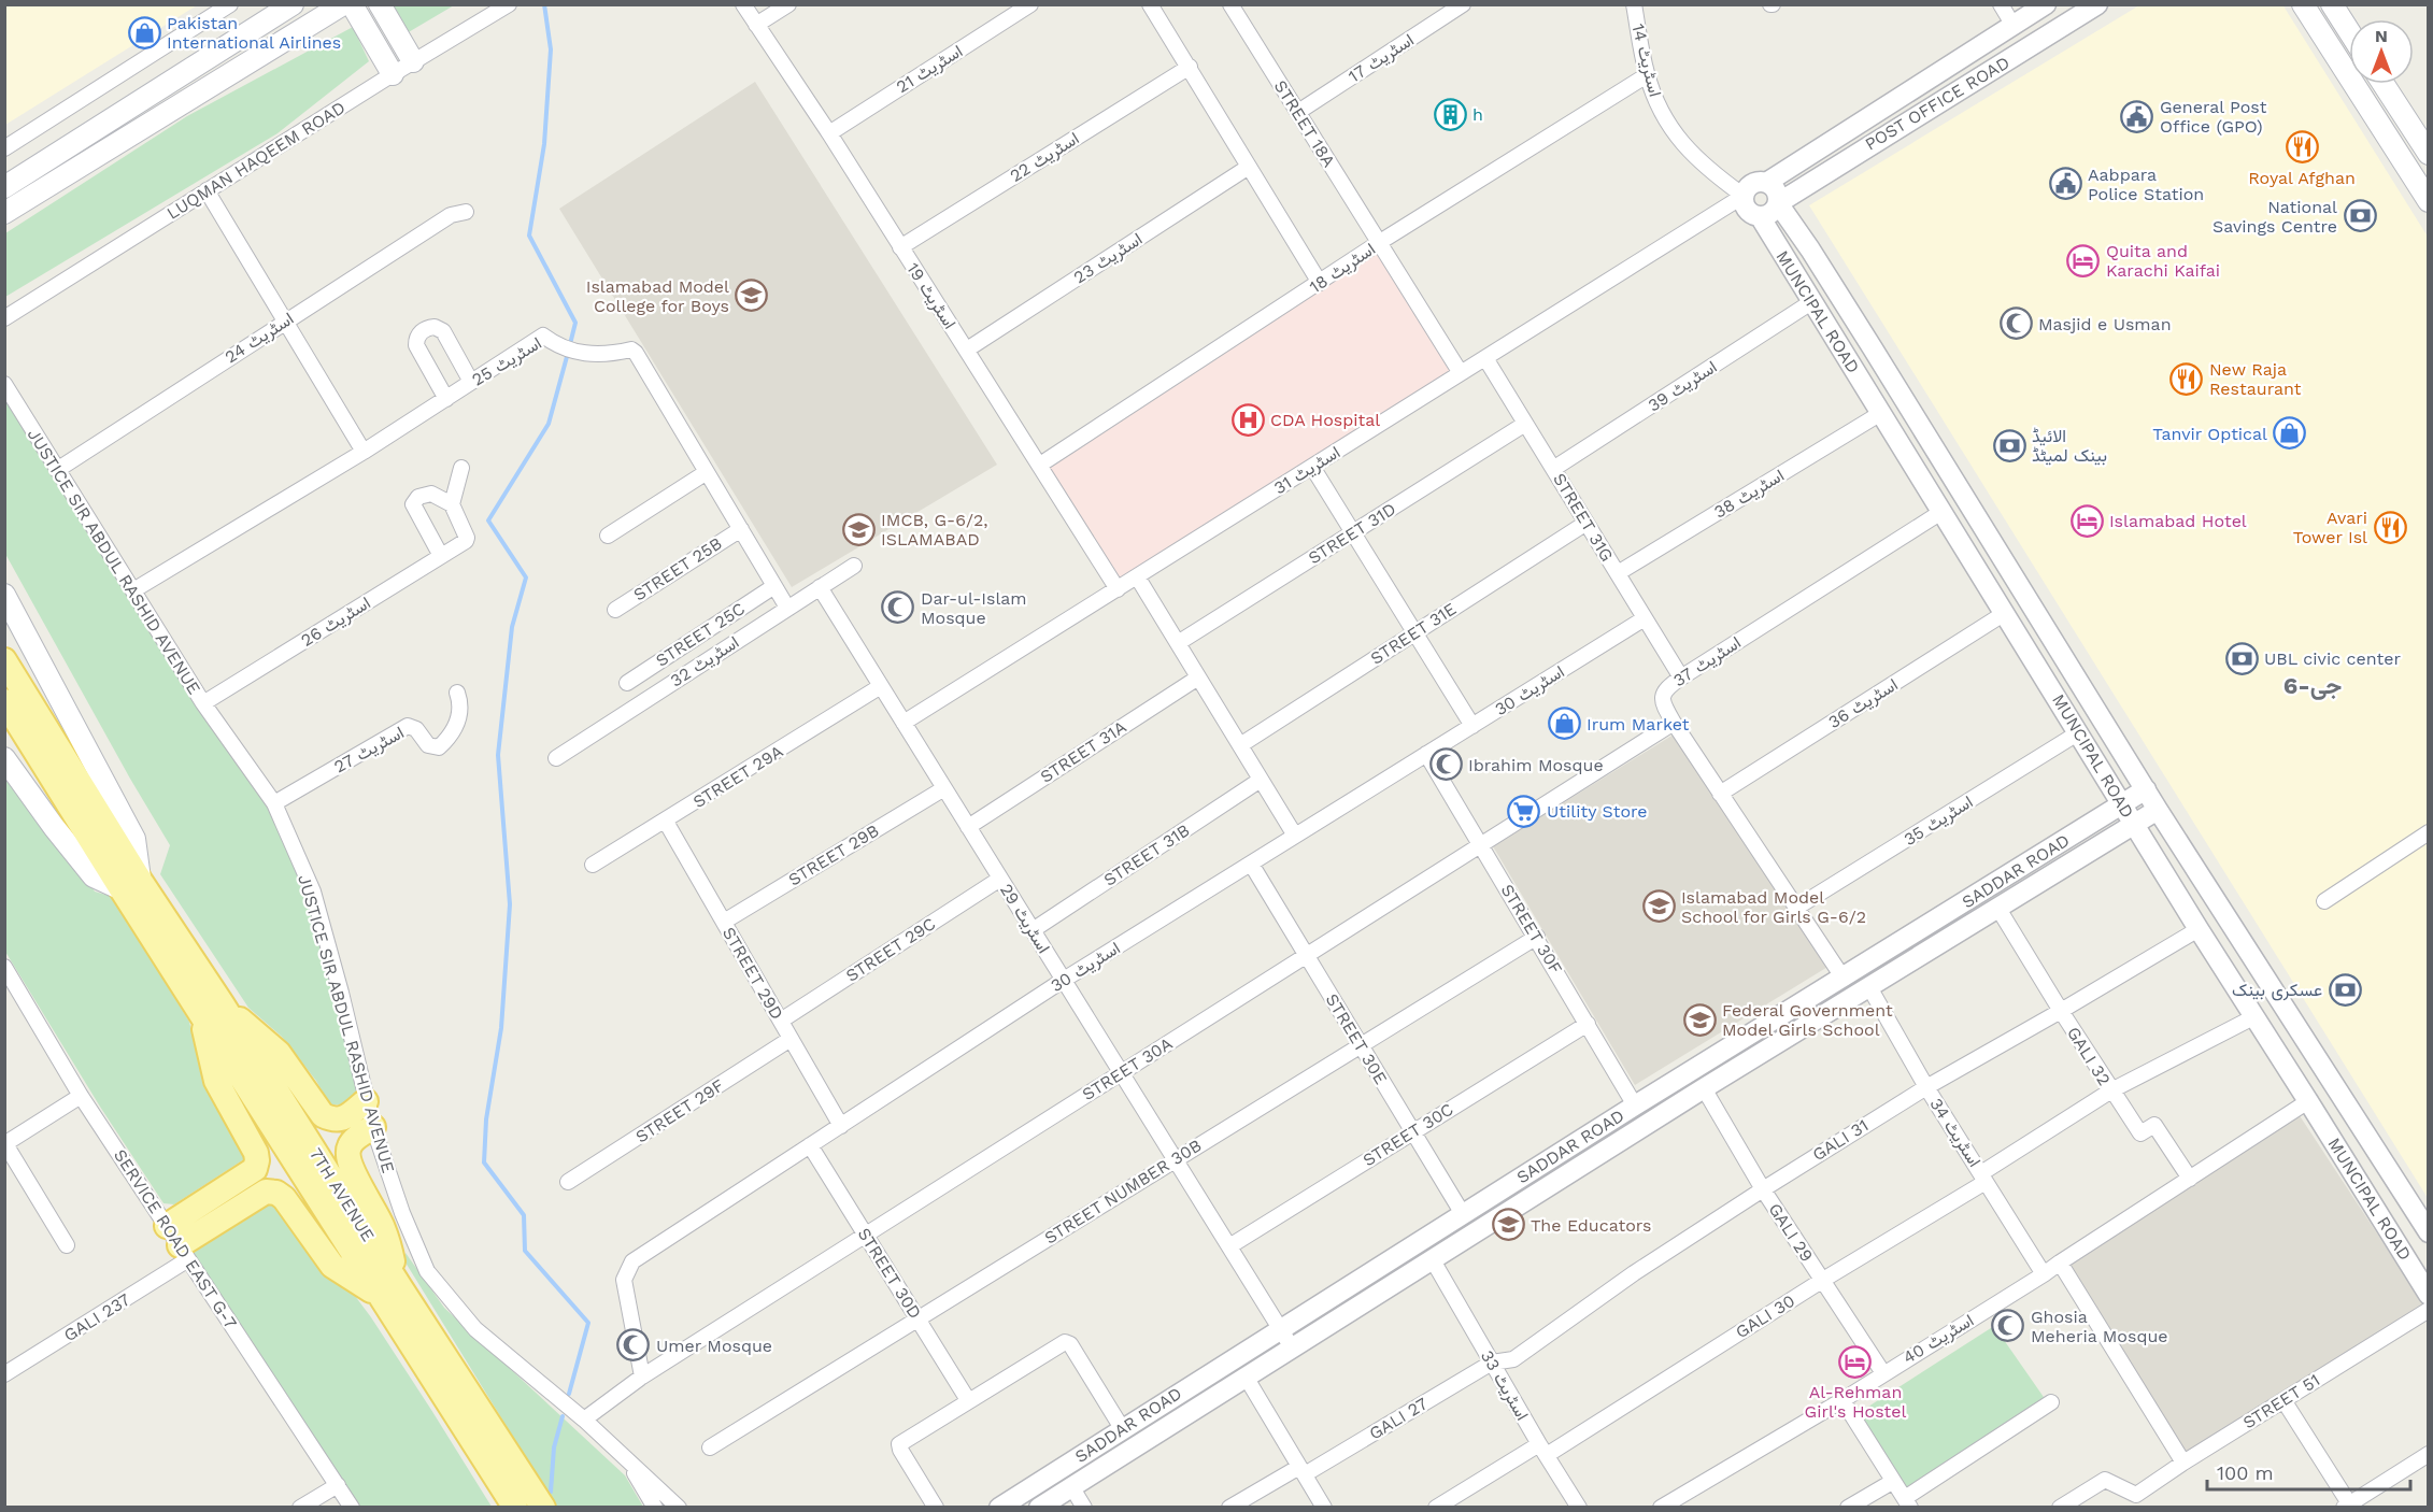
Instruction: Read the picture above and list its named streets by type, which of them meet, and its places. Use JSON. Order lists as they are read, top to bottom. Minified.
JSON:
{"streets":{"main road":["7TH AVENUE"],"street":["اسٹریٹ 17","اسٹریٹ 14","اسٹریٹ 21","POST OFFICE ROAD","STREET 18A","اسٹریٹ 22","LUQMAN HAQEEM ROAD","اسٹریٹ 23","اسٹریٹ 18","اسٹریٹ 19","MUNCIPAL ROAD","اسٹریٹ 24","اسٹریٹ 25","اسٹریٹ 39","اسٹریٹ 31","اسٹریٹ 38","STREET 31G","STREET 31D","JUSTICE SIR ABDUL RASHID AVENUE","STREET 25B","اسٹریٹ 26","STREET 31E","STREET 25C","اسٹریٹ 32","اسٹریٹ 37","اسٹریٹ 30","اسٹریٹ 36","اسٹریٹ 27","STREET 31A","STREET 29A","اسٹریٹ 35","STREET 29B","STREET 31B","SADDAR ROAD","اسٹریٹ 29","STREET 30F","STREET 29C","STREET 29D","STREET 30E","GALI 32","STREET 30A","STREET 29F","اسٹریٹ 34","STREET 30C","GALI 31","STREET NUMBER 30B","GALI 29","SERVICE ROAD EAST G-7","STREET 30D","GALI 30","GALI 237","اسٹریٹ 40","اسٹریٹ 33","STREET 51","GALI 27"]},"crossings":[["اسٹریٹ 17","STREET 18A"],["اسٹریٹ 14","POST OFFICE ROAD"],["اسٹریٹ 14","اسٹریٹ 18"],["اسٹریٹ 14","MUNCIPAL ROAD"],["اسٹریٹ 14","اسٹریٹ 31"],["اسٹریٹ 21","اسٹریٹ 19"],["POST OFFICE ROAD","MUNCIPAL ROAD"],["POST OFFICE ROAD","اسٹریٹ 31"],["STREET 18A","اسٹریٹ 18"],["STREET 18A","اسٹریٹ 31"],["اسٹریٹ 22","اسٹریٹ 19"],["اسٹریٹ 23","اسٹریٹ 19"],["اسٹریٹ 18","اسٹریٹ 19"],["اسٹریٹ 19","اسٹریٹ 31"],["MUNCIPAL ROAD","اسٹریٹ 39"],["MUNCIPAL ROAD","اسٹریٹ 31"],["MUNCIPAL ROAD","اسٹریٹ 38"],["MUNCIPAL ROAD","اسٹریٹ 37"],["MUNCIPAL ROAD","اسٹریٹ 36"],["MUNCIPAL ROAD","اسٹریٹ 35"],["MUNCIPAL ROAD","SADDAR ROAD"],["MUNCIPAL ROAD","GALI 31"],["MUNCIPAL ROAD","GALI 30"],["MUNCIPAL ROAD","اسٹریٹ 40"],["اسٹریٹ 24","JUSTICE SIR ABDUL RASHID AVENUE"],["اسٹریٹ 25","JUSTICE SIR ABDUL RASHID AVENUE"],["اسٹریٹ 25","STREET 25B"],["اسٹریٹ 25","STREET 25C"],["اسٹریٹ 25","اسٹریٹ 32"],["اسٹریٹ 39","STREET 31G"],["اسٹریٹ 31","STREET 31G"],["اسٹریٹ 31","اسٹریٹ 29"],["اسٹریٹ 38","STREET 31G"],["STREET 31G","STREET 31D"],["STREET 31G","STREET 31E"],["STREET 31G","اسٹریٹ 37"],["STREET 31G","اسٹریٹ 30"],["JUSTICE SIR ABDUL RASHID AVENUE","اسٹریٹ 26"],["JUSTICE SIR ABDUL RASHID AVENUE","اسٹریٹ 27"],["JUSTICE SIR ABDUL RASHID AVENUE","STREET 30A"],["اسٹریٹ 32","اسٹریٹ 29"],["اسٹریٹ 37","اسٹریٹ 36"],["اسٹریٹ 37","اسٹریٹ 35"],["اسٹریٹ 37","SADDAR ROAD"],["اسٹریٹ 37","STREET 30A"],["اسٹریٹ 30","اسٹریٹ 29"],["اسٹریٹ 30","STREET 30F"],["اسٹریٹ 30","STREET 29D"],["اسٹریٹ 30","STREET 30E"],["اسٹریٹ 30","STREET 30A"],["اسٹریٹ 30","STREET 30D"],["STREET 31A","اسٹریٹ 29"],["STREET 29A","اسٹریٹ 29"],["STREET 29A","STREET 29D"],["STREET 29B","اسٹریٹ 29"],["STREET 29B","STREET 29D"],["STREET 31B","اسٹریٹ 29"],["SADDAR ROAD","اسٹریٹ 29"],["SADDAR ROAD","STREET 30F"],["SADDAR ROAD","STREET 30E"],["SADDAR ROAD","GALI 32"],["SADDAR ROAD","اسٹریٹ 34"],["SADDAR ROAD","GALI 29"],["SADDAR ROAD","اسٹریٹ 33"],["اسٹریٹ 29","STREET 29C"],["اسٹریٹ 29","STREET 30A"],["اسٹریٹ 29","STREET 30C"],["اسٹریٹ 29","STREET NUMBER 30B"],["STREET 30F","STREET 30A"],["STREET 30F","STREET 30C"],["STREET 30F","STREET NUMBER 30B"],["STREET 29C","STREET 29D"],["STREET 29D","STREET 29F"],["STREET 30E","STREET 30A"],["STREET 30E","STREET 30C"],["STREET 30E","STREET NUMBER 30B"],["GALI 32","GALI 31"],["GALI 32","GALI 30"],["GALI 32","اسٹریٹ 40"],["STREET 30A","STREET 30D"],["اسٹریٹ 34","GALI 31"],["اسٹریٹ 34","GALI 30"],["اسٹریٹ 34","اسٹریٹ 40"],["GALI 31","GALI 29"],["GALI 31","اسٹریٹ 33"],["GALI 31","GALI 27"],["STREET NUMBER 30B","STREET 30D"],["GALI 29","GALI 30"],["GALI 29","اسٹریٹ 40"],["SERVICE ROAD EAST G-7","GALI 237"],["GALI 30","اسٹریٹ 33"],["اسٹریٹ 33","GALI 27"]],"districts":["جی-6"],"places":{"shop":["Pakistan International Airlines","Tanvir Optical","Irum Market"],"building":["h"],"public building":["General Post Office (GPO)","Aabpara Police Station"],"restaurant":["Royal Afghan","New Raja Restaurant","Avari Tower Isl"],"bank":["National Savings Centre","الائیڈ بینک لمیٹڈ","UBL civic center","عسکری بینک"],"hotel":["Quita and Karachi Kaifai","Islamabad Hotel","Al-Rehman Girl's Hostel"],"school or university":["Islamabad Model College for Boys","IMCB, G-6/2, ISLAMABAD","Islamabad Model School for Girls G-6/2","Federal Government Model Girls School","The Educators"],"mosque":["Masjid e Usman","Dar-ul-Islam Mosque","Ibrahim Mosque","Ghosia Meheria Mosque","Umer Mosque"],"hospital":["CDA Hospital"],"supermarket":["Utility Store"]},"scale_bar":"100 m","north":"top"}
